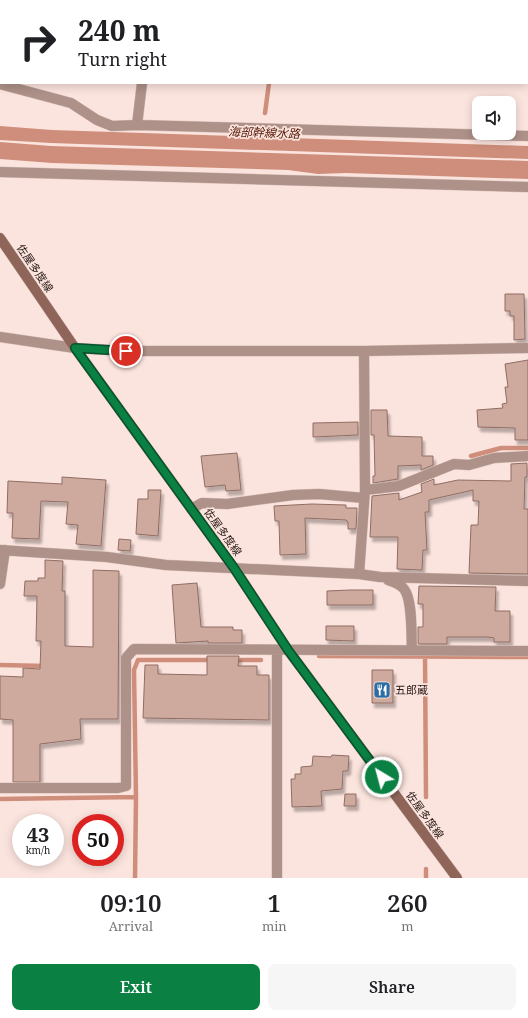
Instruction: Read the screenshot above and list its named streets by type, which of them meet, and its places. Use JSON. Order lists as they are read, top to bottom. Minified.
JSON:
{"streets":{"main road":["佐屋多度線"]},"water":["海部幹線水路"],"places":{"restaurant":["五郎蔵"]},"page":{"turn":["240 m","Turn right"],"speed":"43 km/h","limit":"50","eta":["09:10","Arrival","1","min","260","m"],"buttons":["Exit","Share"]}}
